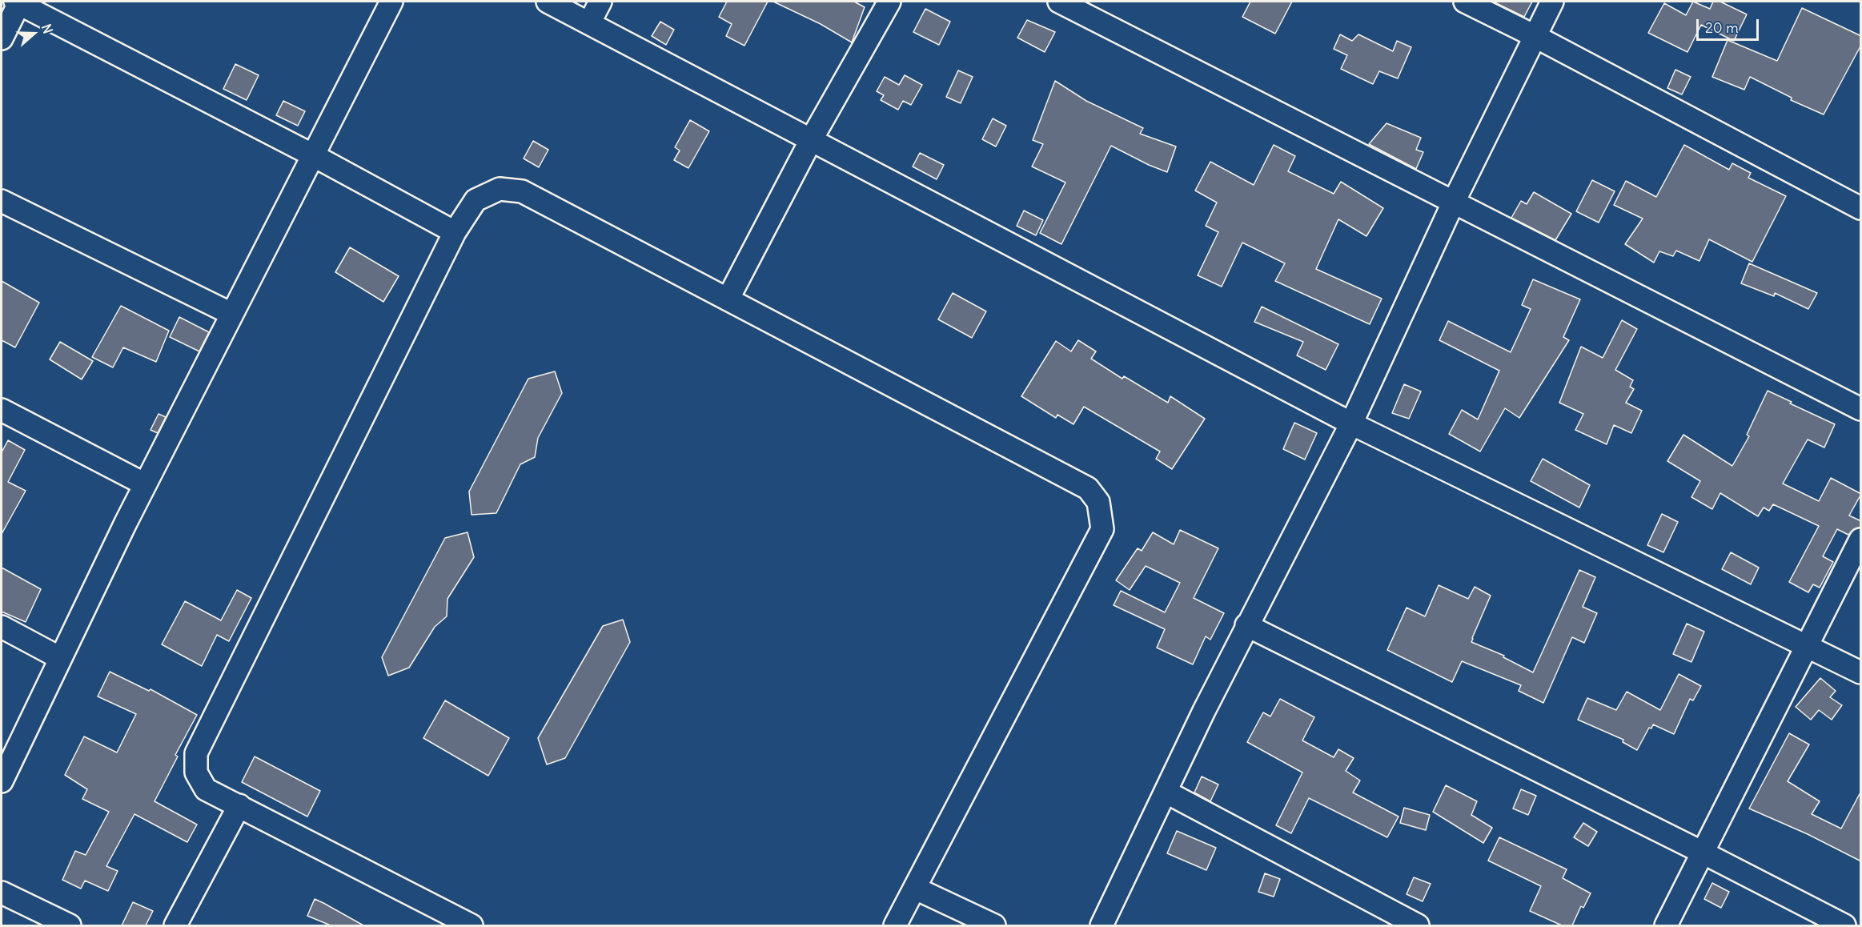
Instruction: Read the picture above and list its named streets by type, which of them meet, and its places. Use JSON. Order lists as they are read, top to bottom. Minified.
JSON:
{"scale_bar":"20 m","north":"right"}
